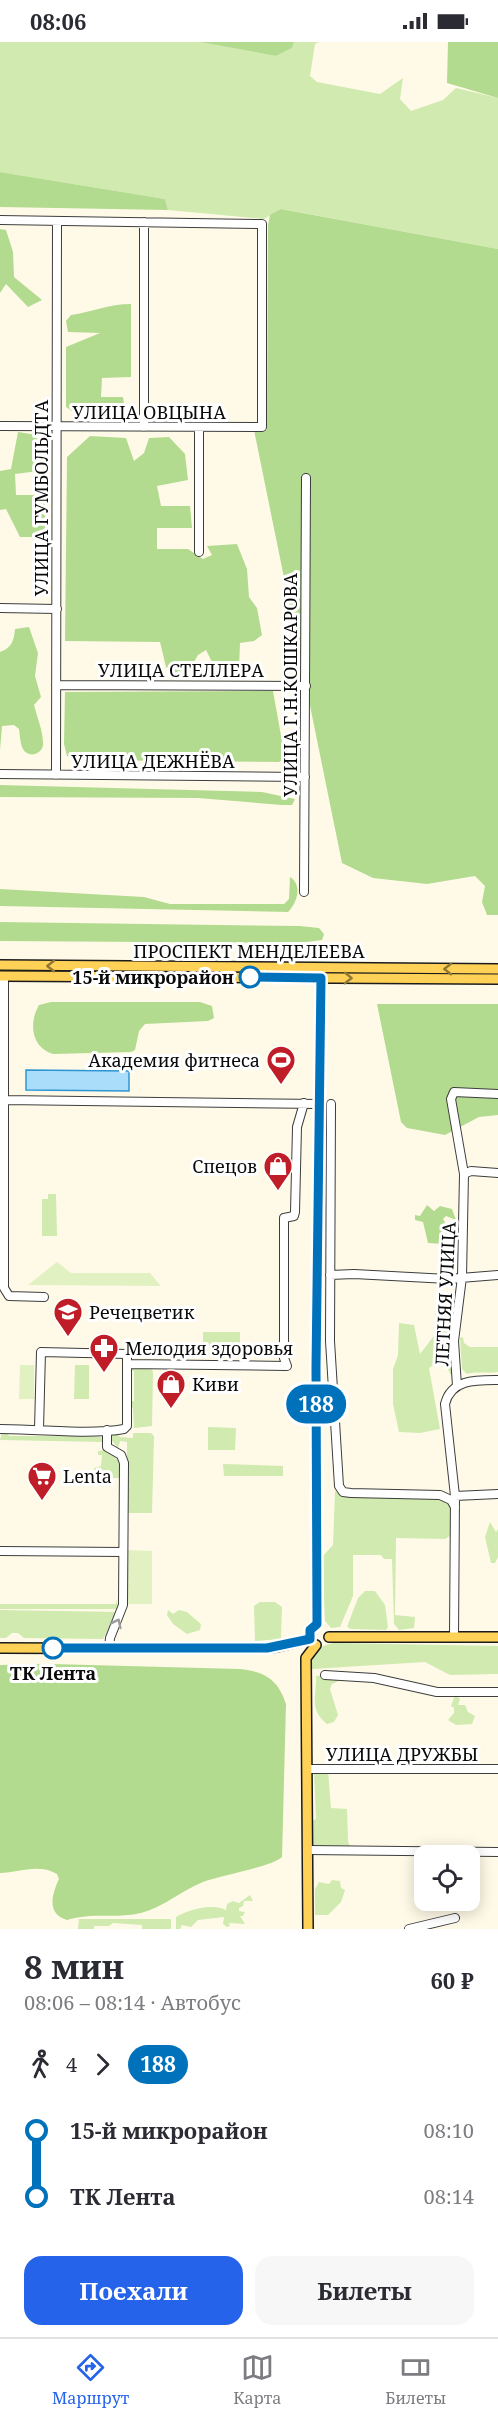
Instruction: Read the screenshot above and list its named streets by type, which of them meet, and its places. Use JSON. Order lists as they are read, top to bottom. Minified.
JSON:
{"streets":{"main road":["ПРОСПЕКТ МЕНДЕЛЕЕВА"],"street":["УЛИЦА ОВЦЫНА","УЛИЦА ГУМБОЛЬДТА","УЛИЦА СТЕЛЛЕРА","УЛИЦА Г.Н.КОШКАРОВА","УЛИЦА ДЕЖНЁВА","ЛЕТНЯЯ УЛИЦА","УЛИЦА ДРУЖБЫ"]},"crossings":[["УЛИЦА ОВЦЫНА","УЛИЦА ГУМБОЛЬДТА"],["УЛИЦА ГУМБОЛЬДТА","УЛИЦА СТЕЛЛЕРА"],["УЛИЦА ГУМБОЛЬДТА","УЛИЦА ДЕЖНЁВА"],["УЛИЦА СТЕЛЛЕРА","УЛИЦА Г.Н.КОШКАРОВА"],["УЛИЦА Г.Н.КОШКАРОВА","УЛИЦА ДЕЖНЁВА"]],"places":{"other":["15-й микрорайон","ТК Лента"],"sports":["Академия фитнеса"],"shop":["Спецов","Киви"],"school or university":["Речецветик"],"pharmacy":["Мелодия здоровья"],"supermarket":["Lenta"]},"lines":["bus line 188"],"page":{"status":"08:06","on_map":"188","heading":["8 мин","08:06 – 08:14 · Автобус","60 ₽"],"legs":["4","188"],"list":[{"name":"15-й микрорайон","value":"08:10"},{"name":"ТК Лента","value":"08:14"}],"buttons":["Поехали","Билеты"],"tabs":["Маршрут","Карта","Билеты"]}}
